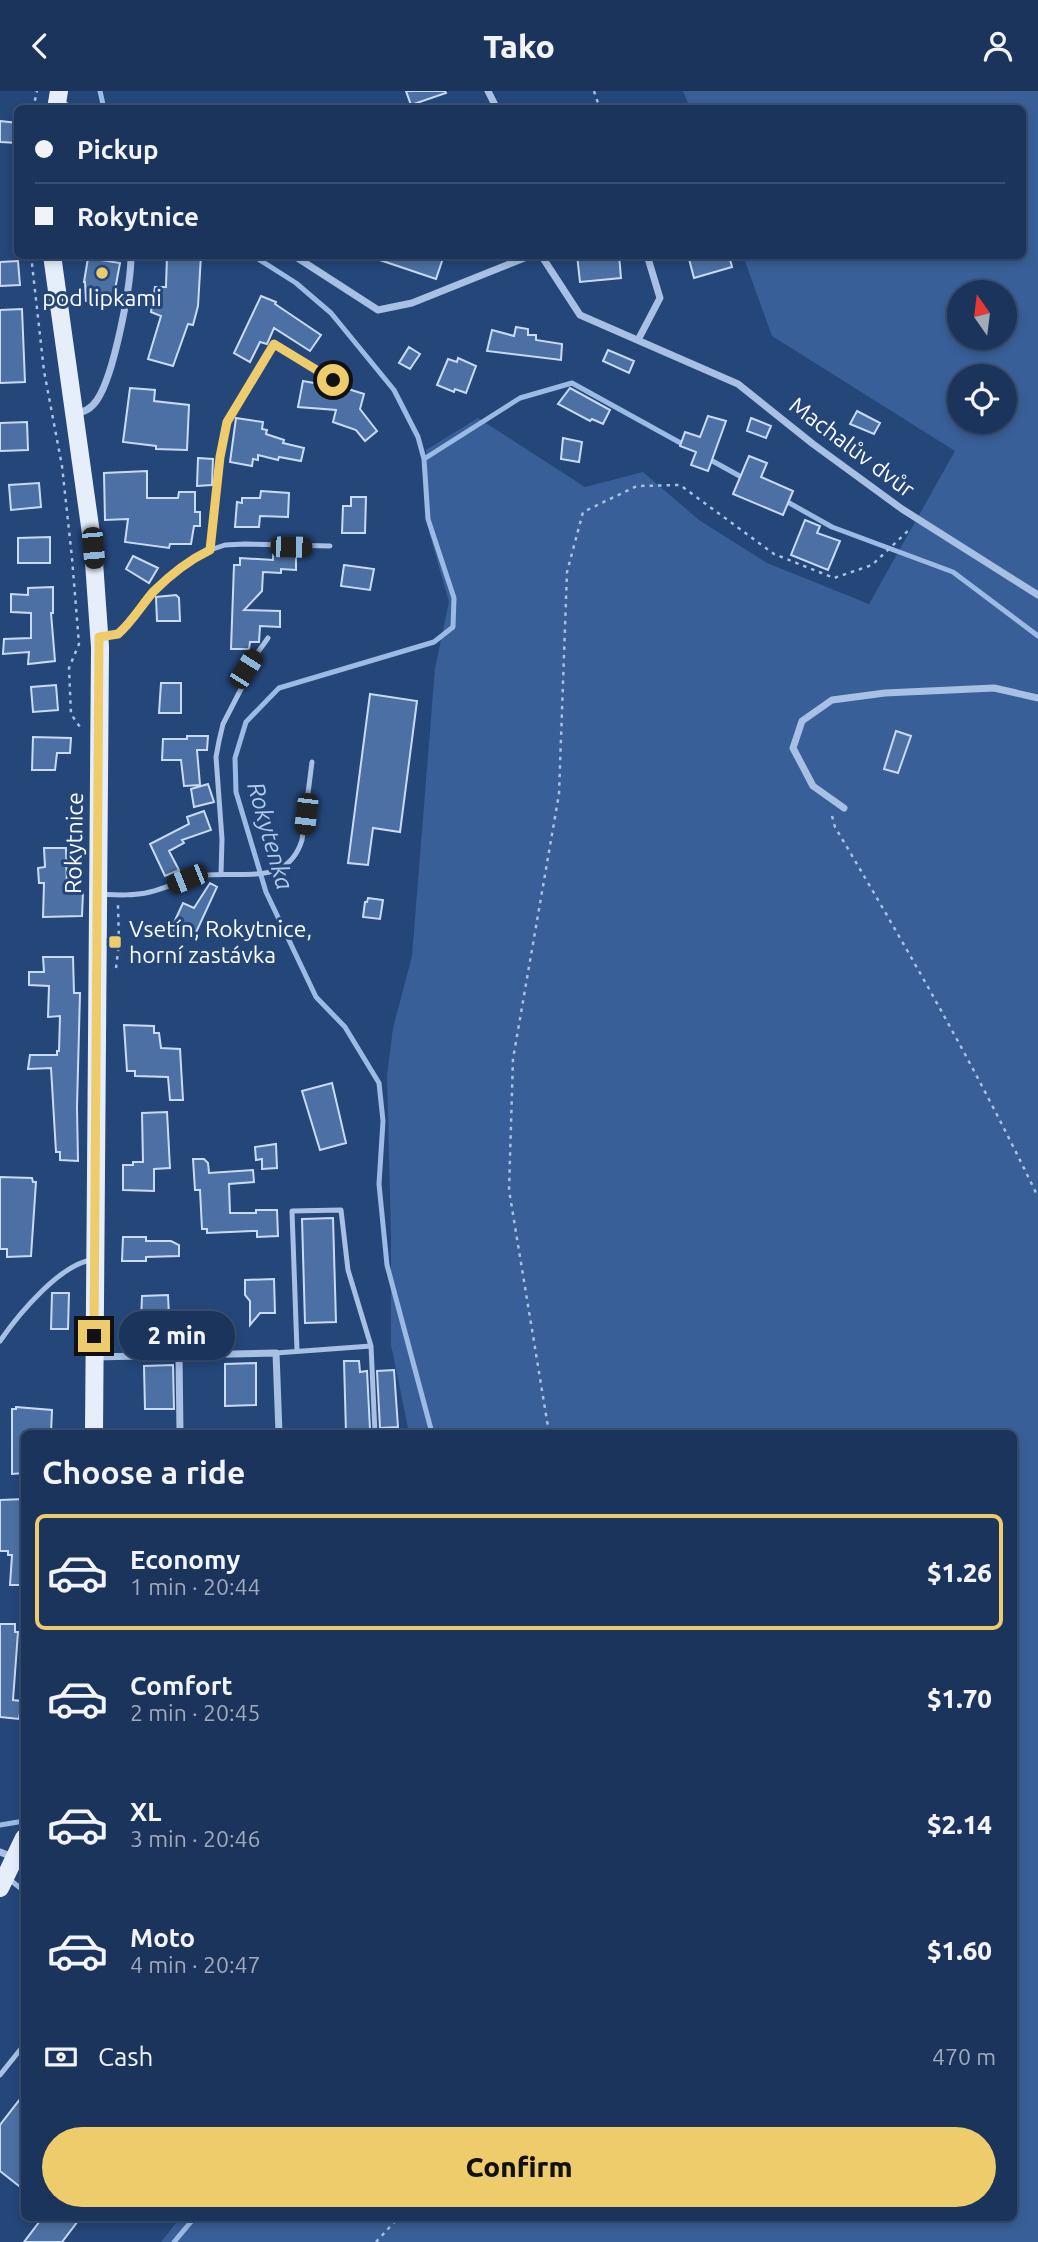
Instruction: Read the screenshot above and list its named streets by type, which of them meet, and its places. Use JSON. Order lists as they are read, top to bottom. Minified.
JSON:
{"streets":{"main road":["Rokytnice"],"street":["Machalův dvůr"]},"water":["Rokytenka"],"places":{"other":["pod lipkami"],"transit":["Vsetín, Rokytnice, horní zastávka"]},"north":"top","page":{"header":"Tako","banner":["Pickup","Rokytnice"],"bubble":"2 min","heading":"Choose a ride","list":[{"name":"Economy","note":"1 min · 20:44","value":"$1.26"},{"name":"Comfort","note":"2 min · 20:45","value":"$1.70"},{"name":"XL","note":"3 min · 20:46","value":"$2.14"},{"name":"Moto","note":"4 min · 20:47","value":"$1.60"}],"pay":["Cash","470 m"],"buttons":"Confirm"}}
